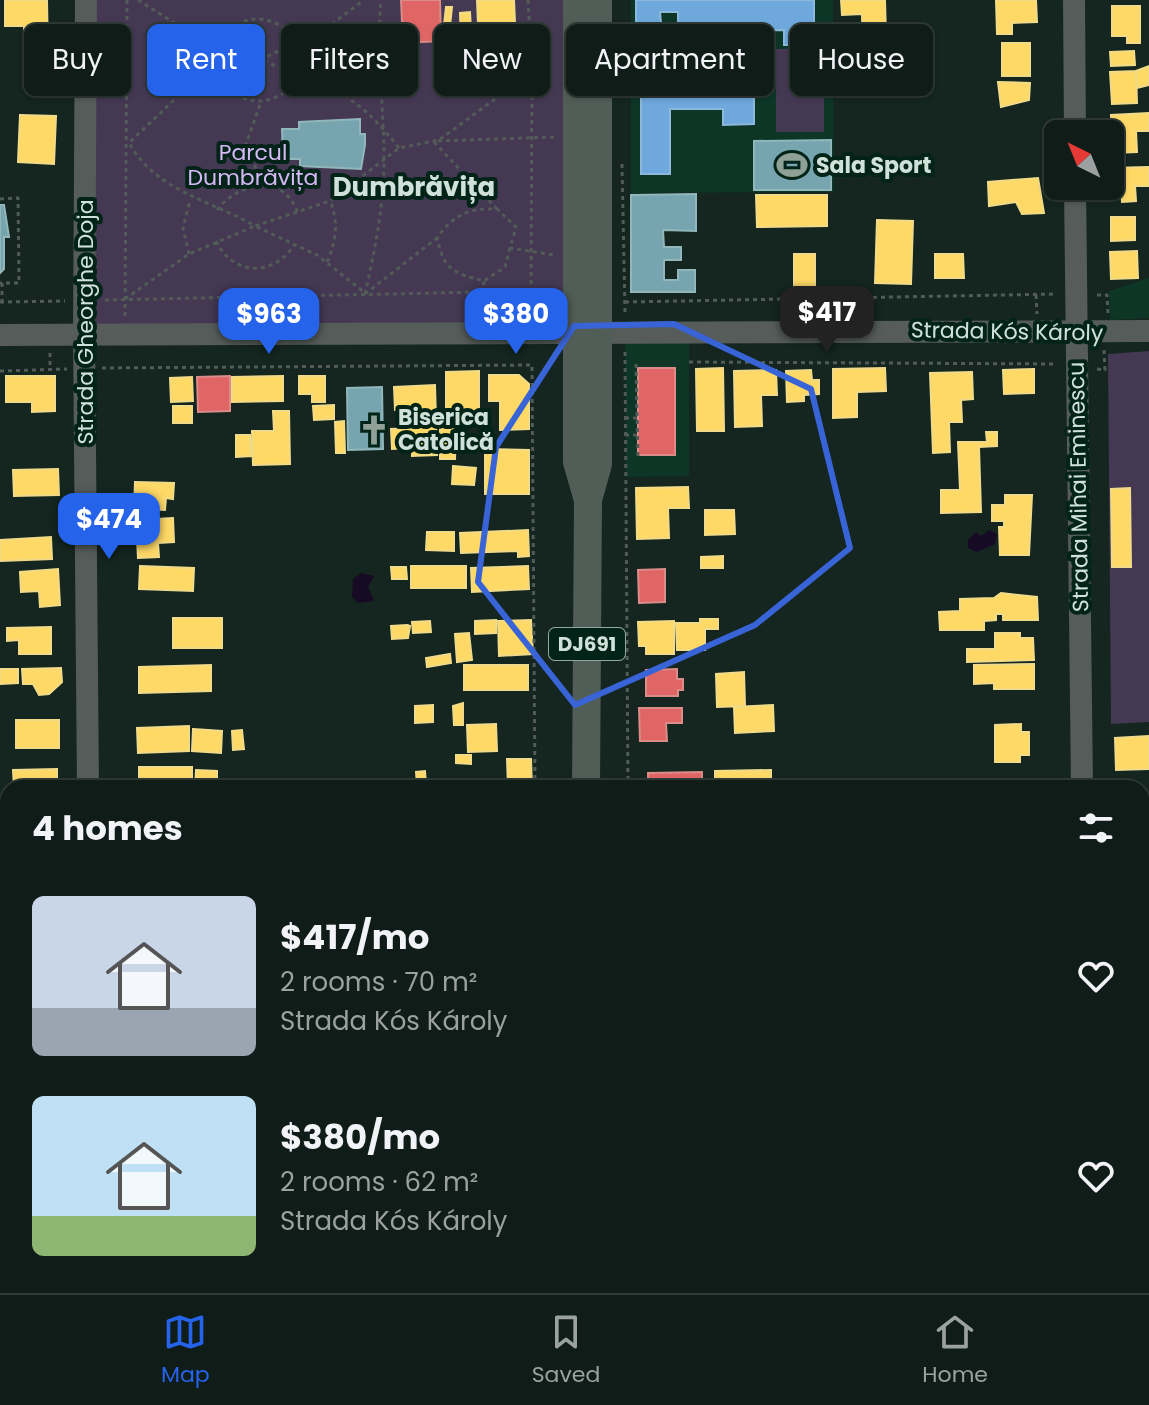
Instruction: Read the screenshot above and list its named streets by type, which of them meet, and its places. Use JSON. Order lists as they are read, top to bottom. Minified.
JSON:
{"streets":{"main road":["DJ691"],"street":["Strada Gheorghe Doja","Strada Kós Károly","Strada Mihai Eminescu"]},"crossings":[["Strada Gheorghe Doja","Strada Kós Károly"],["Strada Kós Károly","Strada Mihai Eminescu"],["Strada Kós Károly","DJ691"]],"districts":["Dumbrăvița"],"parks":["Parcul Dumbrăvița"],"places":{"sports":["Sala Sport"],"church":["Biserica Catolică"]},"north":"top left","page":{"chip":["Buy","Rent","Filters","New","Apartment","House"],"price":["$417","$963","$380","$474"],"heading":"4 homes","list":[{"name":"$417/mo","note":"2 rooms · 70 m² · Strada Kós Károly"},{"name":"$380/mo","note":"2 rooms · 62 m² · Strada Kós Károly"}],"tabs":["Map","Saved","Home"]}}
